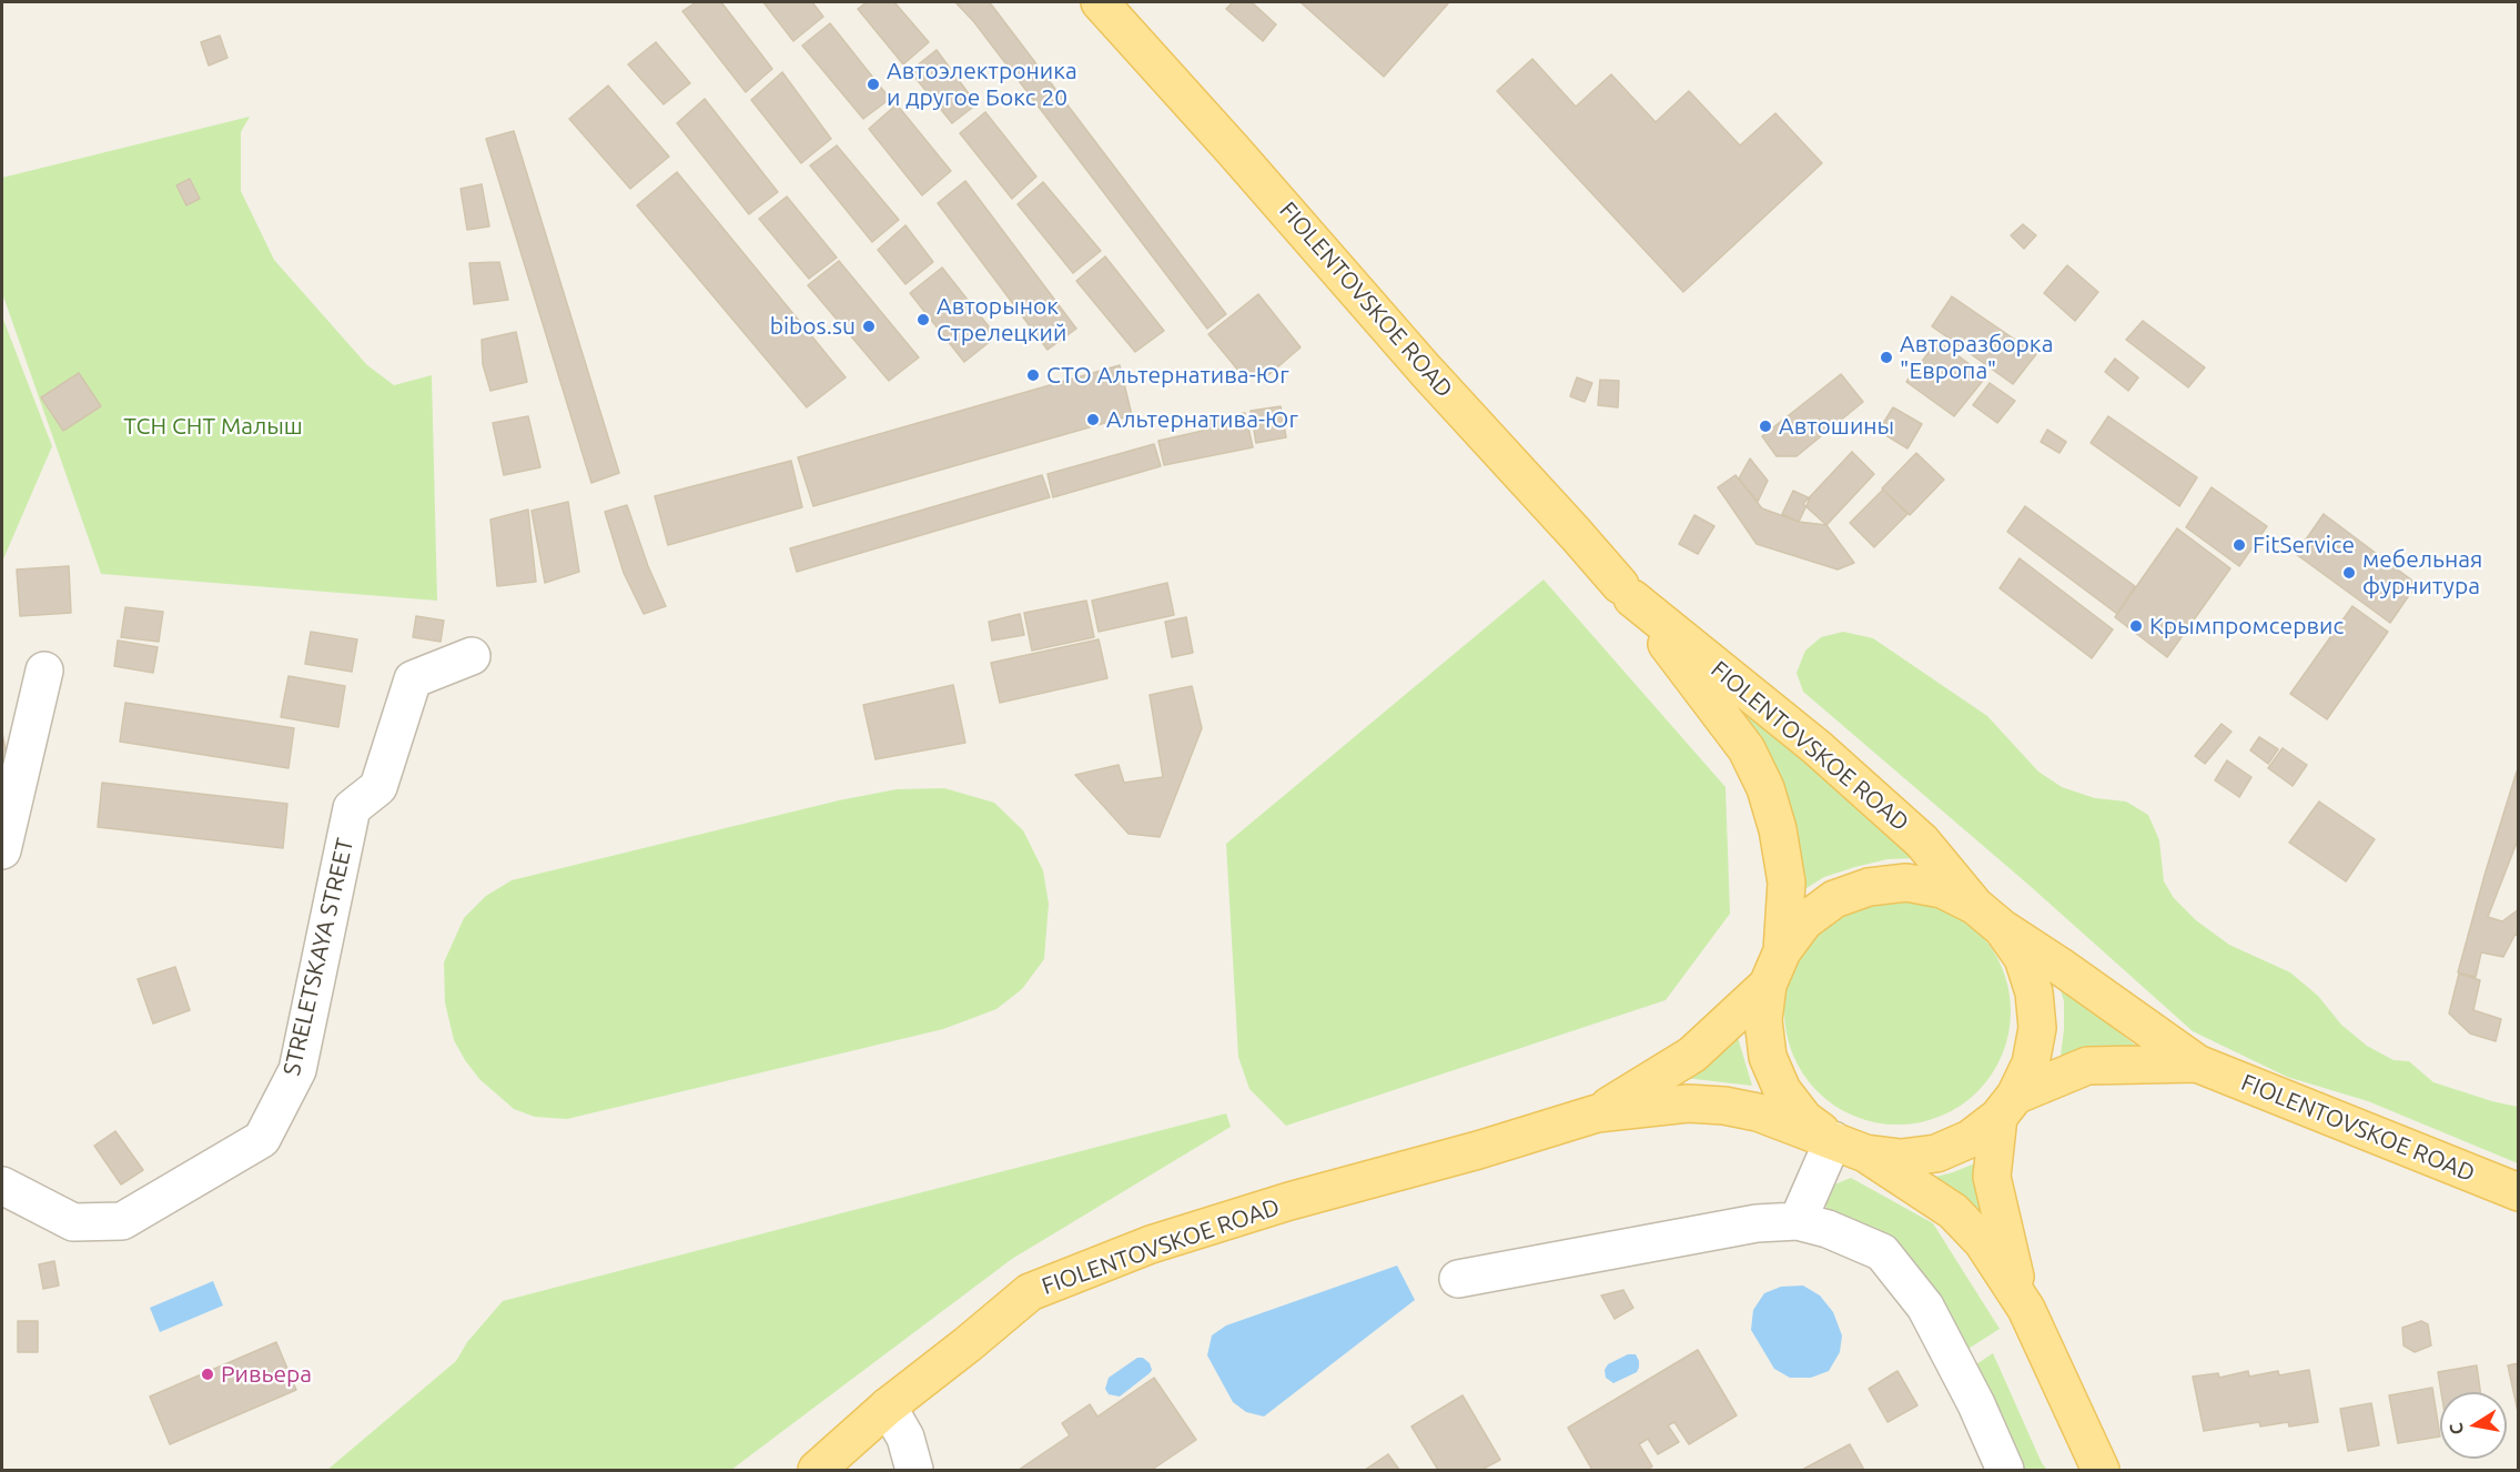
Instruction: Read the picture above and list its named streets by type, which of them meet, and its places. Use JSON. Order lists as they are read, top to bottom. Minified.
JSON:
{"streets":{"main road":["FIOLENTOVSKOE ROAD"],"street":["STRELETSKAYA STREET"]},"parks":["ТСН СНТ Малыш"],"places":["Автоэлектроника и другое Бокс 20","Авторынок Стрелецкий","bibos.su","Авторазборка \"Европа\"","СТО Альтернатива-Юг","Альтернатива-Юг","Автошины","FitService","мебельная фурнитура","Крымпромсервис","Ривьера"],"north":"left"}
